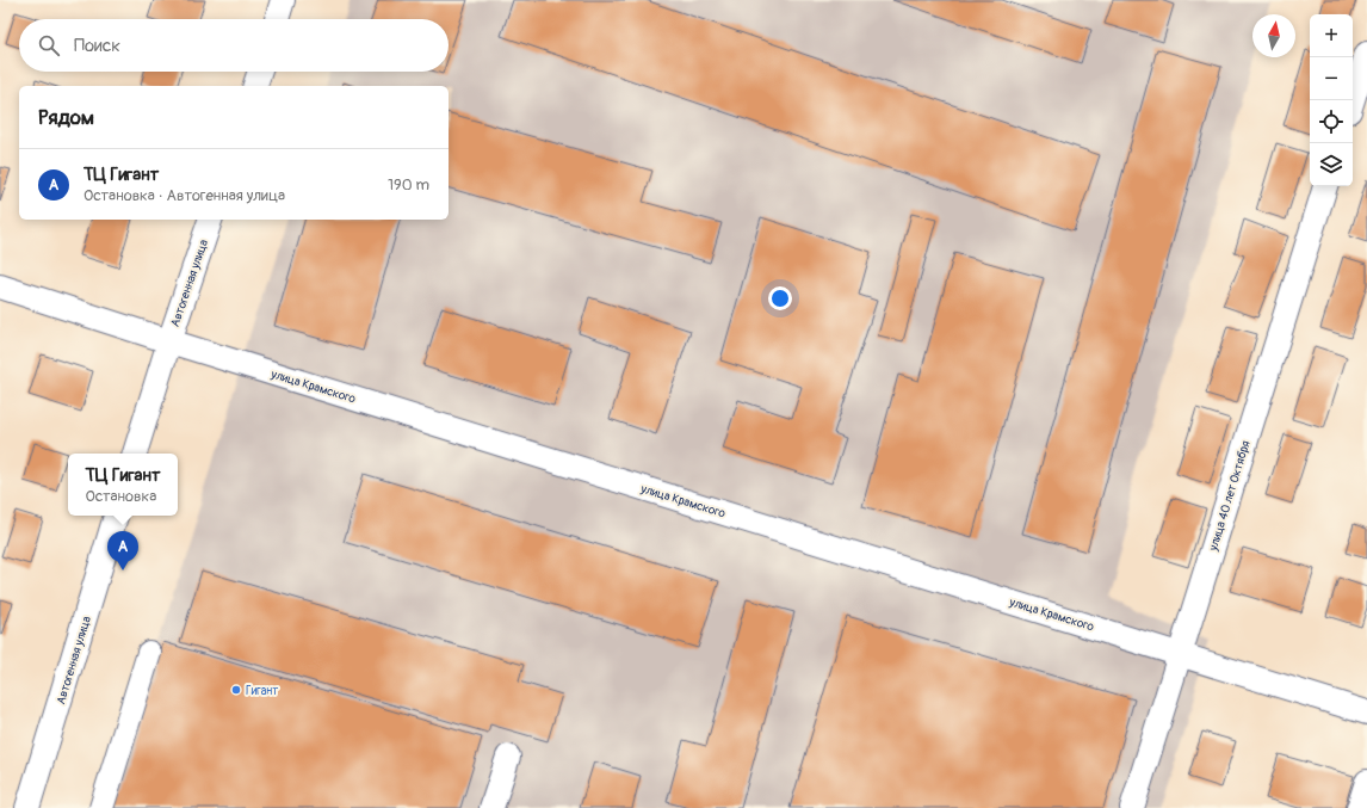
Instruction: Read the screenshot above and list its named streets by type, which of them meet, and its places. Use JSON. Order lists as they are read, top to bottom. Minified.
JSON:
{"streets":{"street":["Автогенная улица","улица Крамского","улица 40 лет Октября"]},"crossings":[["Автогенная улица","улица Крамского"],["улица Крамского","улица 40 лет Октября"]],"places":["Гигант"],"north":"top","page":{"map_buttons":["+","−"],"search":"Поиск","heading":"Рядом","list":[{"mark":"A","name":"ТЦ Гигант","note":"Остановка · Автогенная улица","value":"190 m"}],"popup":["ТЦ Гигант","Остановка"],"pins":"A"}}
